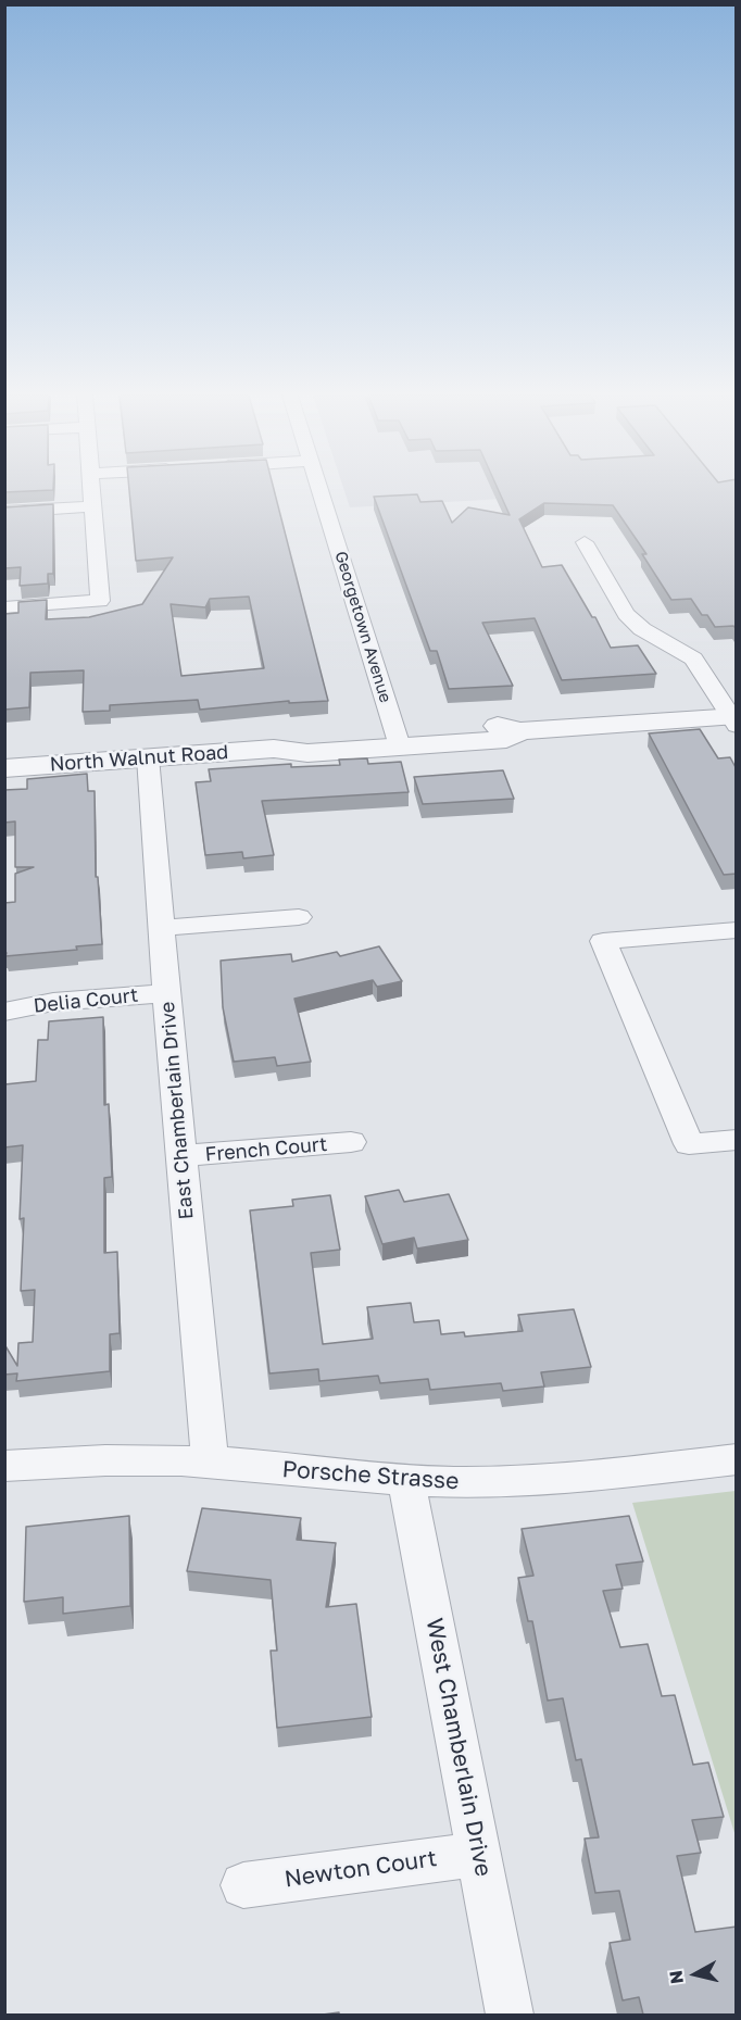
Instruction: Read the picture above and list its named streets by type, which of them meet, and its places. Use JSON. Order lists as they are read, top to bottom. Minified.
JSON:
{"streets":{"street":["Georgetown Avenue","North Walnut Road","Delia Court","East Chamberlain Drive","French Court","Porsche Strasse","West Chamberlain Drive","Newton Court"]},"crossings":[["Georgetown Avenue","North Walnut Road"],["North Walnut Road","East Chamberlain Drive"],["Delia Court","East Chamberlain Drive"],["East Chamberlain Drive","French Court"],["East Chamberlain Drive","Porsche Strasse"],["Porsche Strasse","West Chamberlain Drive"],["West Chamberlain Drive","Newton Court"]],"north":"left"}
